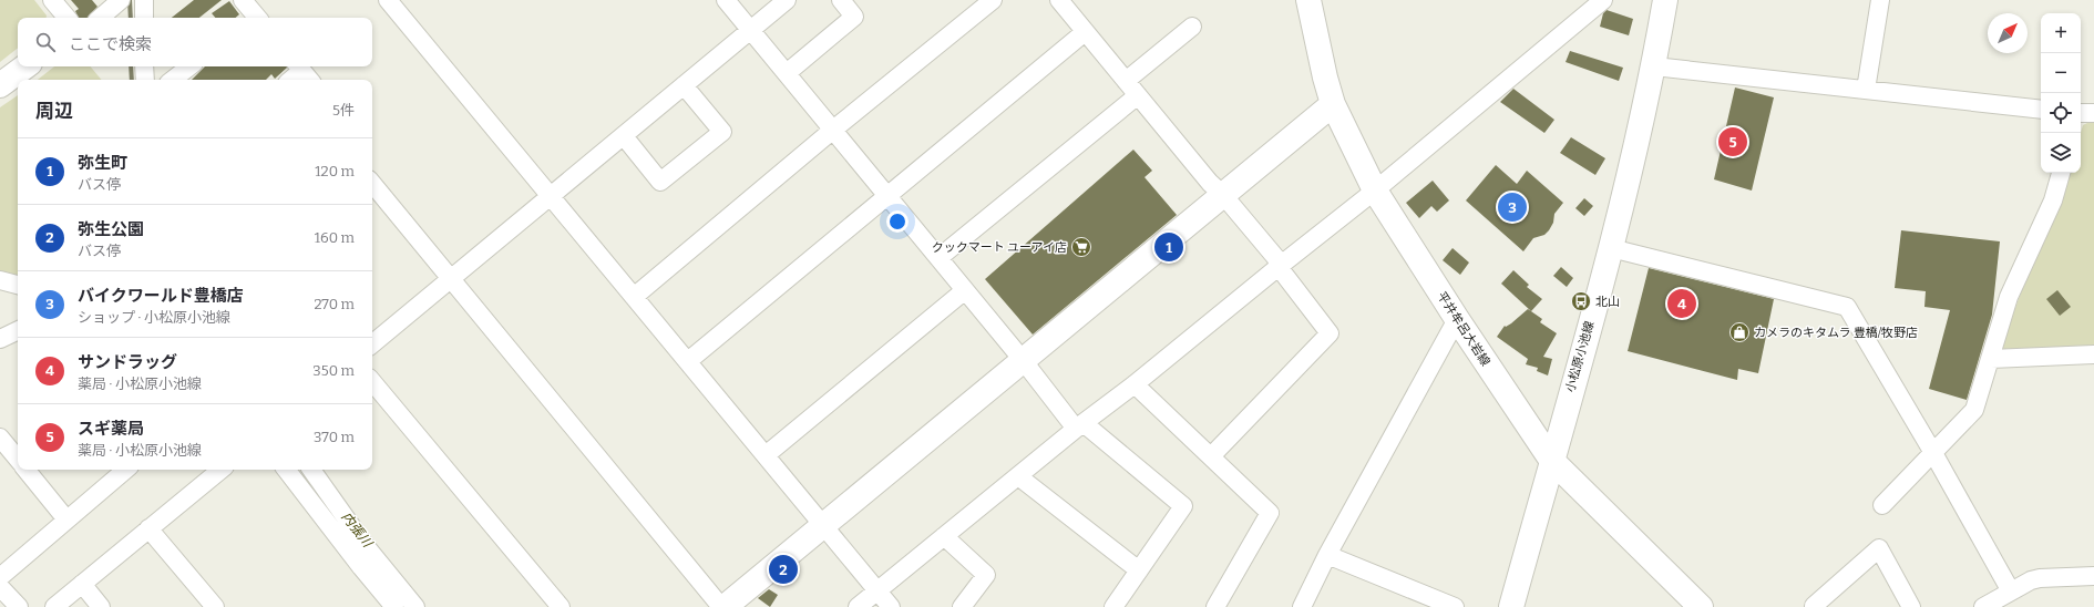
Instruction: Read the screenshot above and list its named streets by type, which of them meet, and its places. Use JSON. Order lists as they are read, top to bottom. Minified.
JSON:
{"streets":{"main road":["平井牟呂大岩線","小松原小池線"]},"crossings":[["平井牟呂大岩線","小松原小池線"]],"water":["内張川"],"places":{"supermarket":["クックマート ユーアイ店"],"bus stop":["北山"],"shop":["カメラのキタムラ 豊橋/牧野店"]},"north":"top right","page":{"map_buttons":["+","−"],"search":"ここで検索","heading":["周辺","5件"],"pins":["5","3","1","4","2"],"list":[{"mark":"1","name":"弥生町","note":"バス停","value":"120 m"},{"mark":"2","name":"弥生公園","note":"バス停","value":"160 m"},{"mark":"3","name":"バイクワールド豊橋店","note":"ショップ · 小松原小池線","value":"270 m"},{"mark":"4","name":"サンドラッグ","note":"薬局 · 小松原小池線","value":"350 m"},{"mark":"5","name":"スギ薬局","note":"薬局 · 小松原小池線","value":"370 m"}]}}
